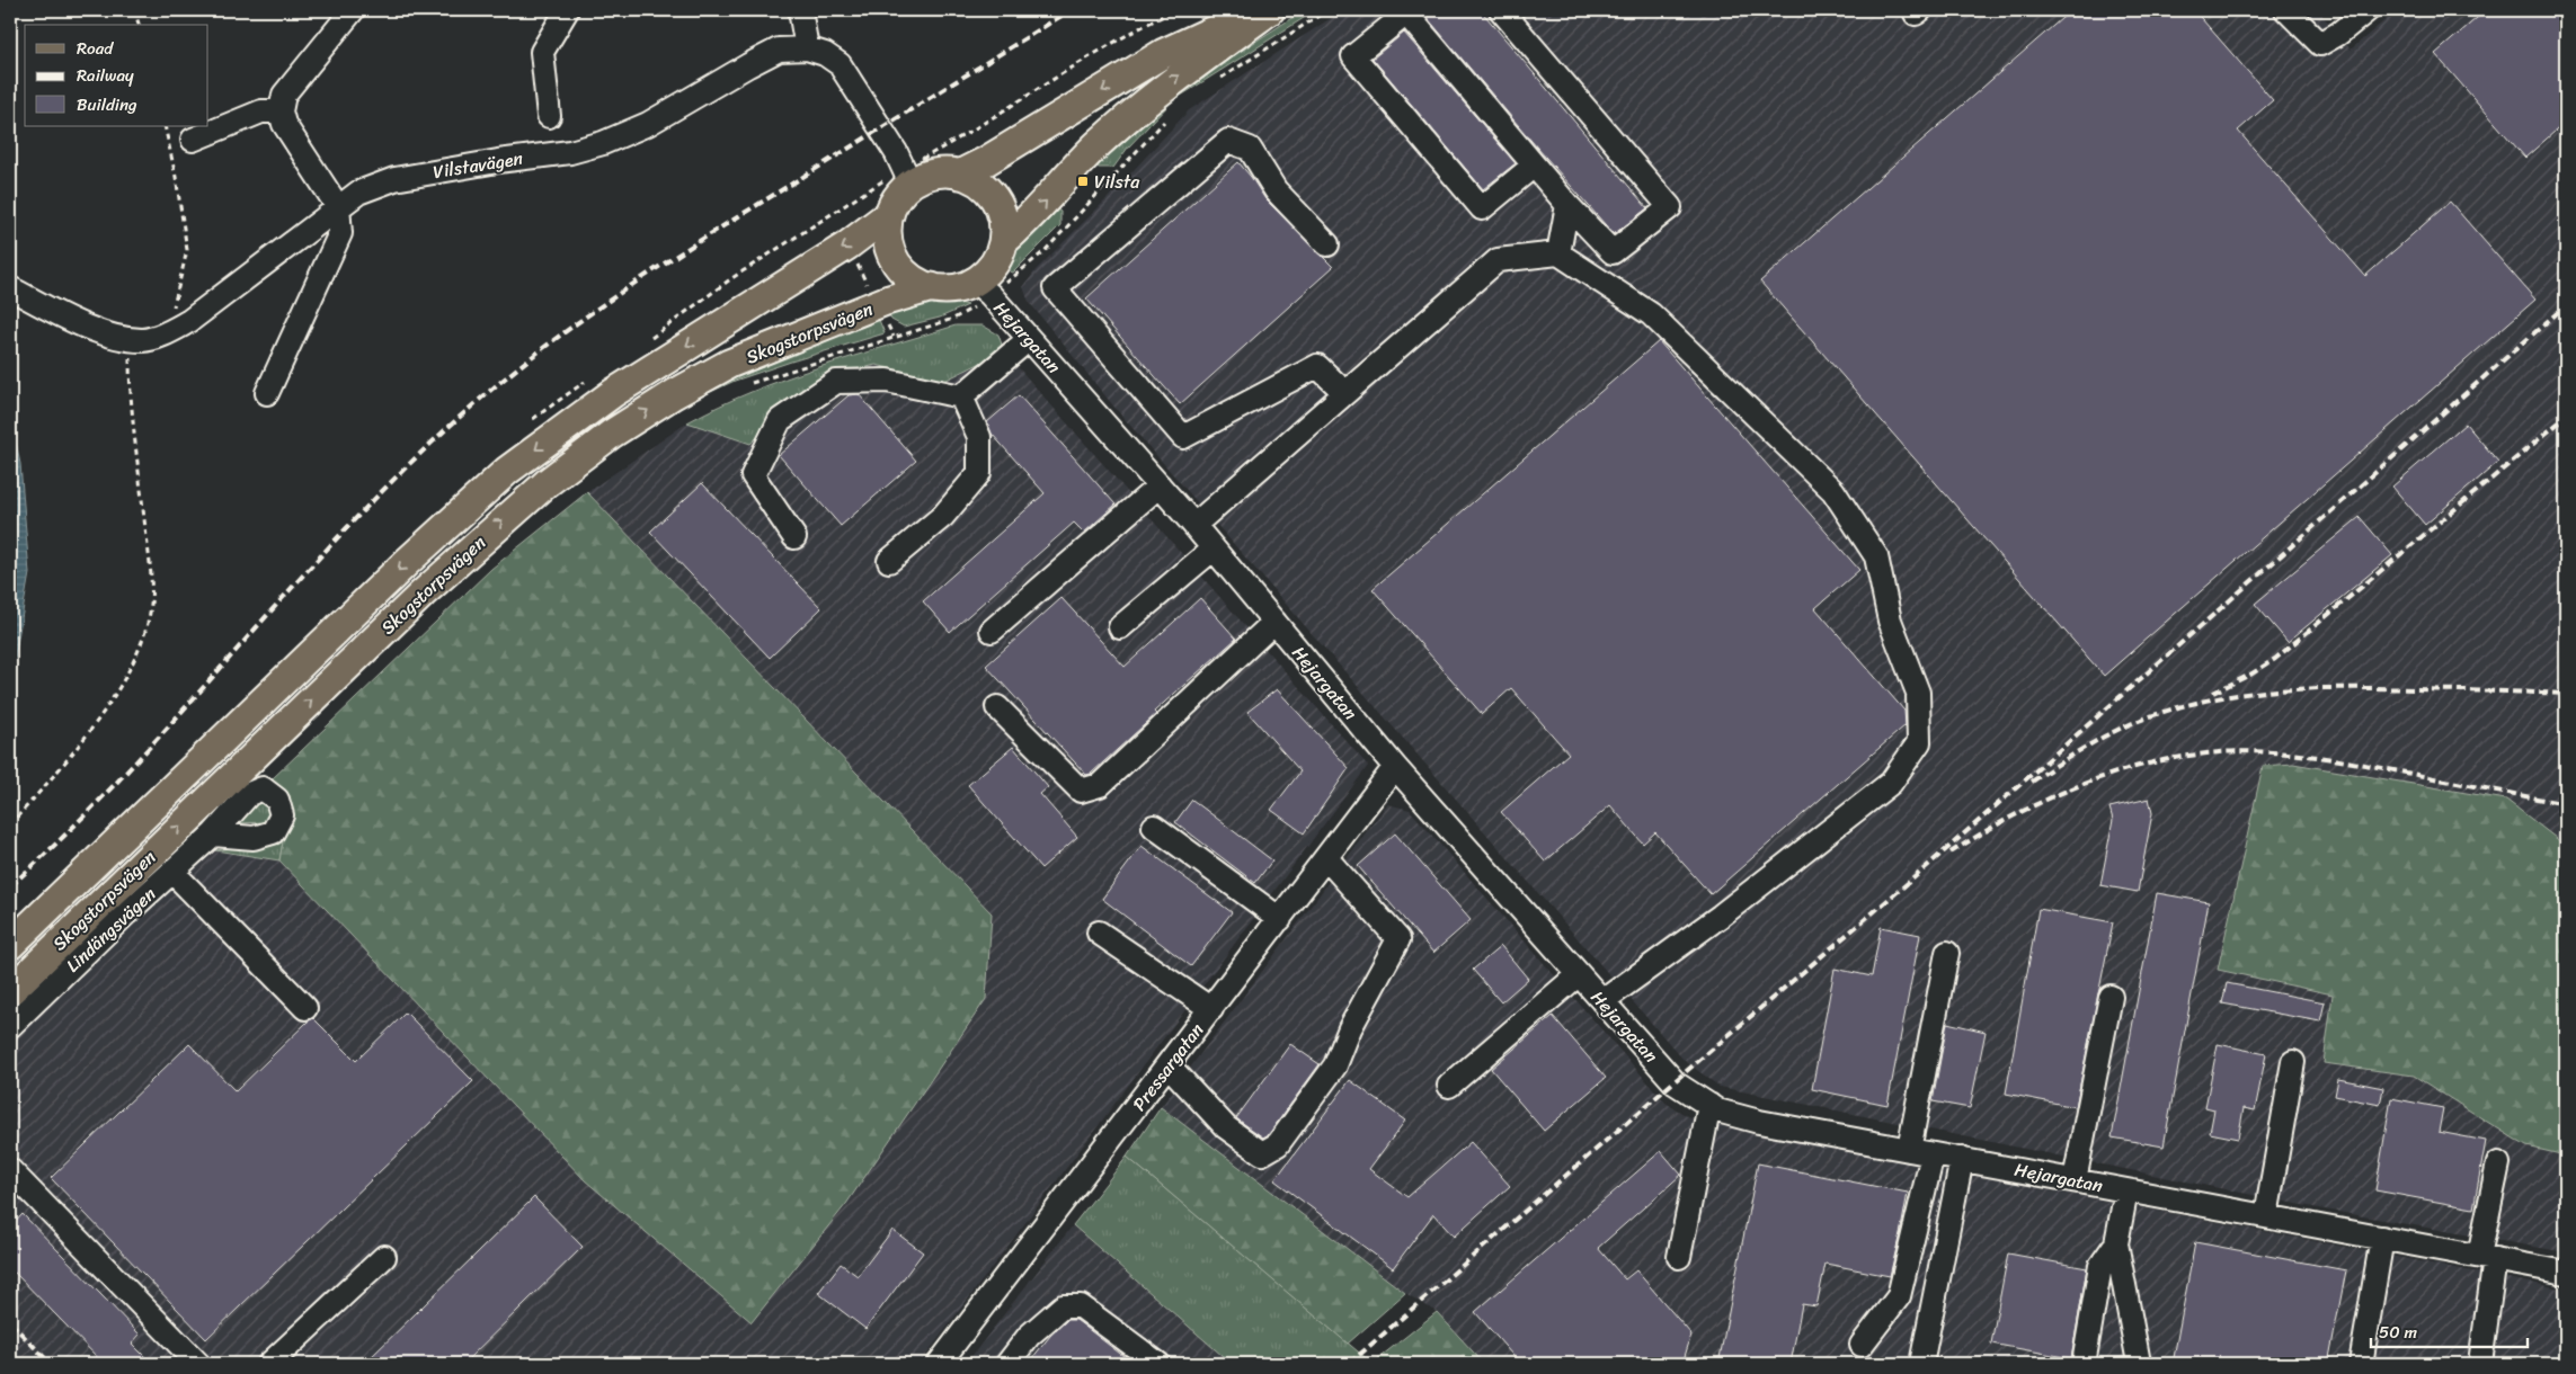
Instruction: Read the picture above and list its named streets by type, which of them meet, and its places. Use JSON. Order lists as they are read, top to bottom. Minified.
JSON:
{"streets":{"main road":["Skogstorpsvägen"],"street":["Vilstavägen","Hejargatan","Lindängsvägen","Pressargatan"]},"crossings":[["Vilstavägen","Skogstorpsvägen"],["Vilstavägen","Hejargatan"],["Skogstorpsvägen","Hejargatan"],["Hejargatan","Pressargatan"]],"places":{"transit":["Vilsta"]},"legend":["Road","Railway","Building"],"scale_bar":"50 m"}
